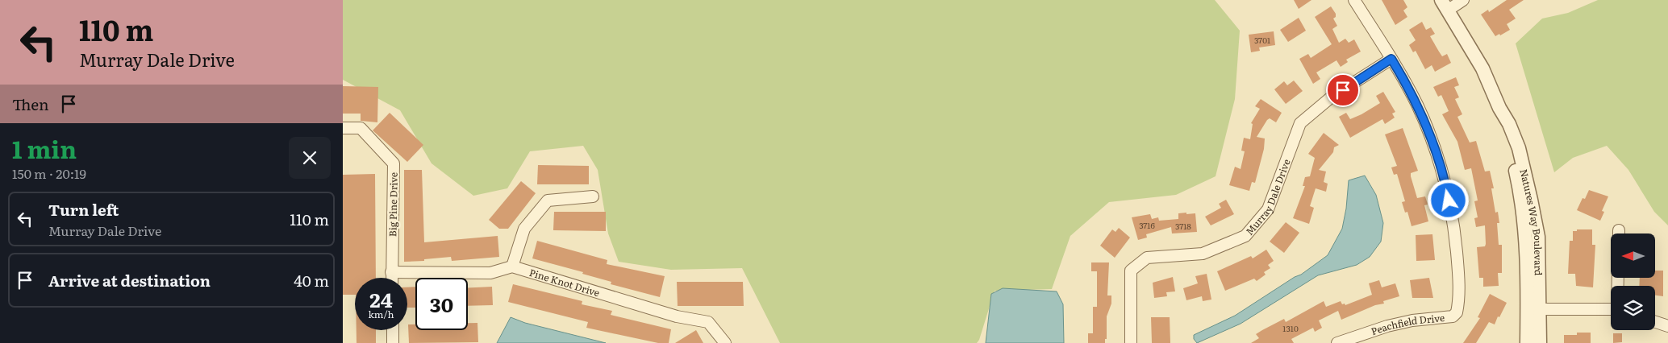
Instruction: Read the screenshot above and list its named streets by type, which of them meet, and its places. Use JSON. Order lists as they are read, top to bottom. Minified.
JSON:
{"streets":{"street":["Murray Dale Drive","Big Pine Drive","Natures Way Boulevard","Pine Knot Drive","Peachfield Drive"]},"crossings":[["Murray Dale Drive","Peachfield Drive"]],"house_numbers":["3701","3716","3718","1310"],"north":"left","page":{"turn":["110 m","Murray Dale Drive"],"then":"Then","heading":["1 min","150 m · 20:19"],"list":[{"name":"Turn left","note":"Murray Dale Drive","value":"110 m"},{"name":"Arrive at destination","value":"40 m"}],"speed":"24 km/h","limit":"30"}}
